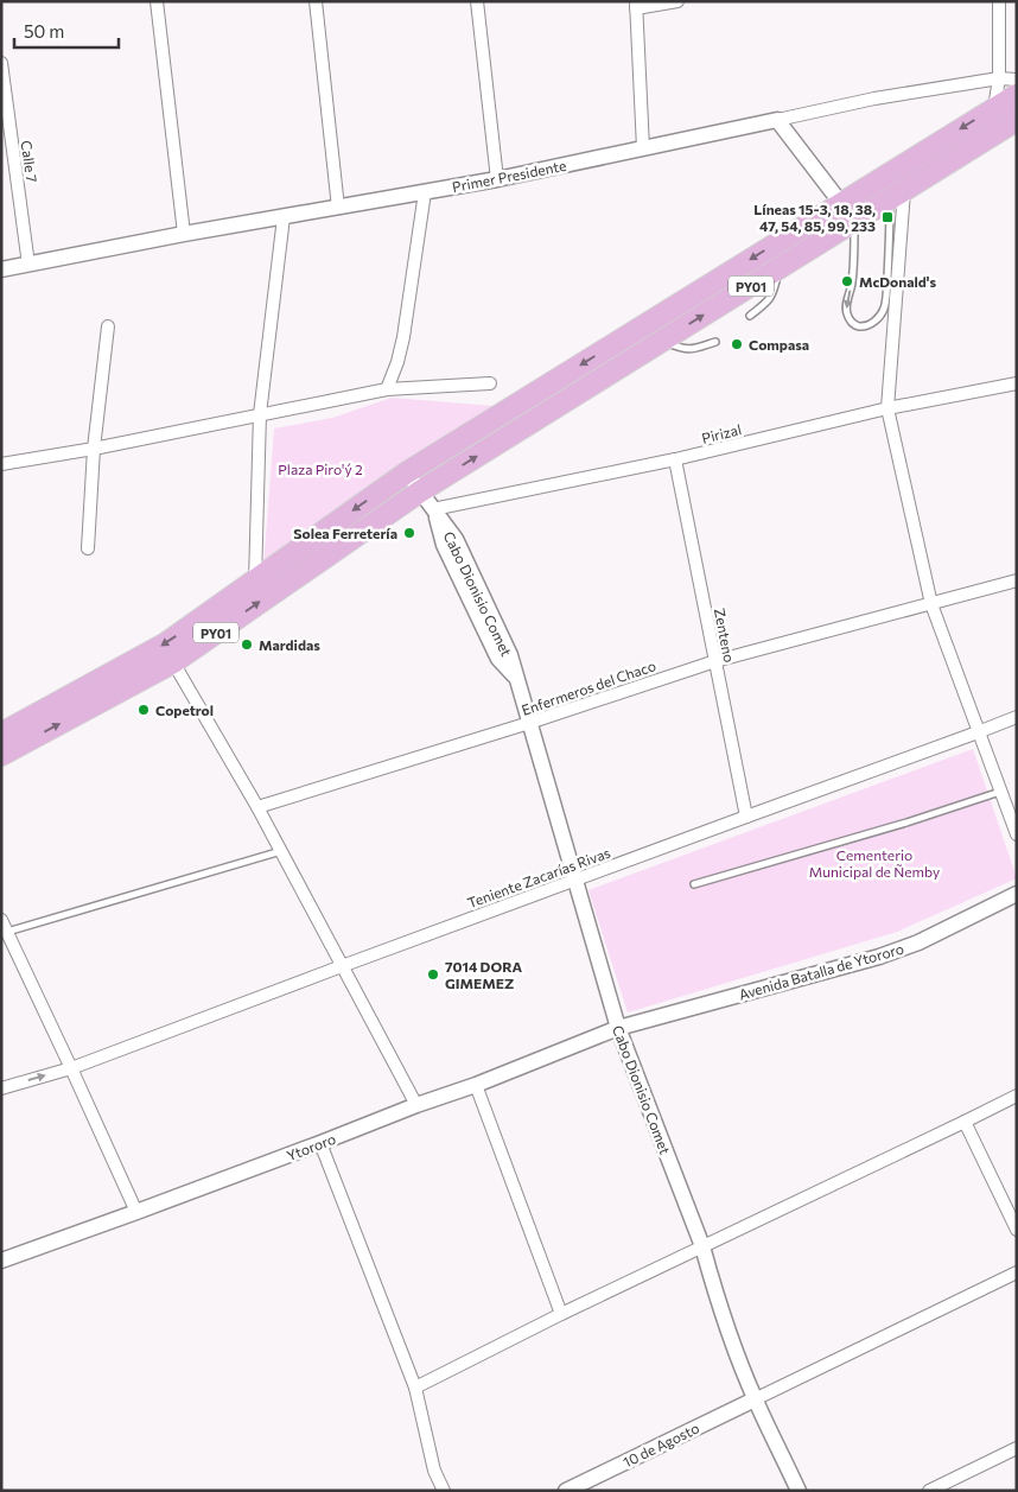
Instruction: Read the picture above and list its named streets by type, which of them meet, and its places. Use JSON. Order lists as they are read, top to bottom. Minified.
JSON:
{"streets":{"highway":["PY01"],"street":["Calle 7","Primer Presidente","Pirizal","Cabo Dionisio Comet","Zenteno","Enfermeros del Chaco","Teniente Zacarías Rivas","Avenida Batalla de Ytororo","Ytororo","10 de Agosto"]},"crossings":[["Calle 7","Primer Presidente"],["PY01","Cabo Dionisio Comet"],["Pirizal","Cabo Dionisio Comet"],["Pirizal","Zenteno"],["Cabo Dionisio Comet","Enfermeros del Chaco"],["Cabo Dionisio Comet","Teniente Zacarías Rivas"],["Cabo Dionisio Comet","Avenida Batalla de Ytororo"],["Cabo Dionisio Comet","Ytororo"],["Cabo Dionisio Comet","10 de Agosto"],["Zenteno","Enfermeros del Chaco"],["Zenteno","Teniente Zacarías Rivas"],["Avenida Batalla de Ytororo","Ytororo"]],"parks":["Plaza Piro'ý 2","Cementerio Municipal de Ñemby"],"places":{"transit":["Líneas 15-3, 18, 38, 47, 54, 85, 99, 233"],"other":["McDonald's","Compasa","Solea Ferretería","Mardidas","Copetrol","7014 DORA GIMEMEZ"]},"scale_bar":"50 m"}
